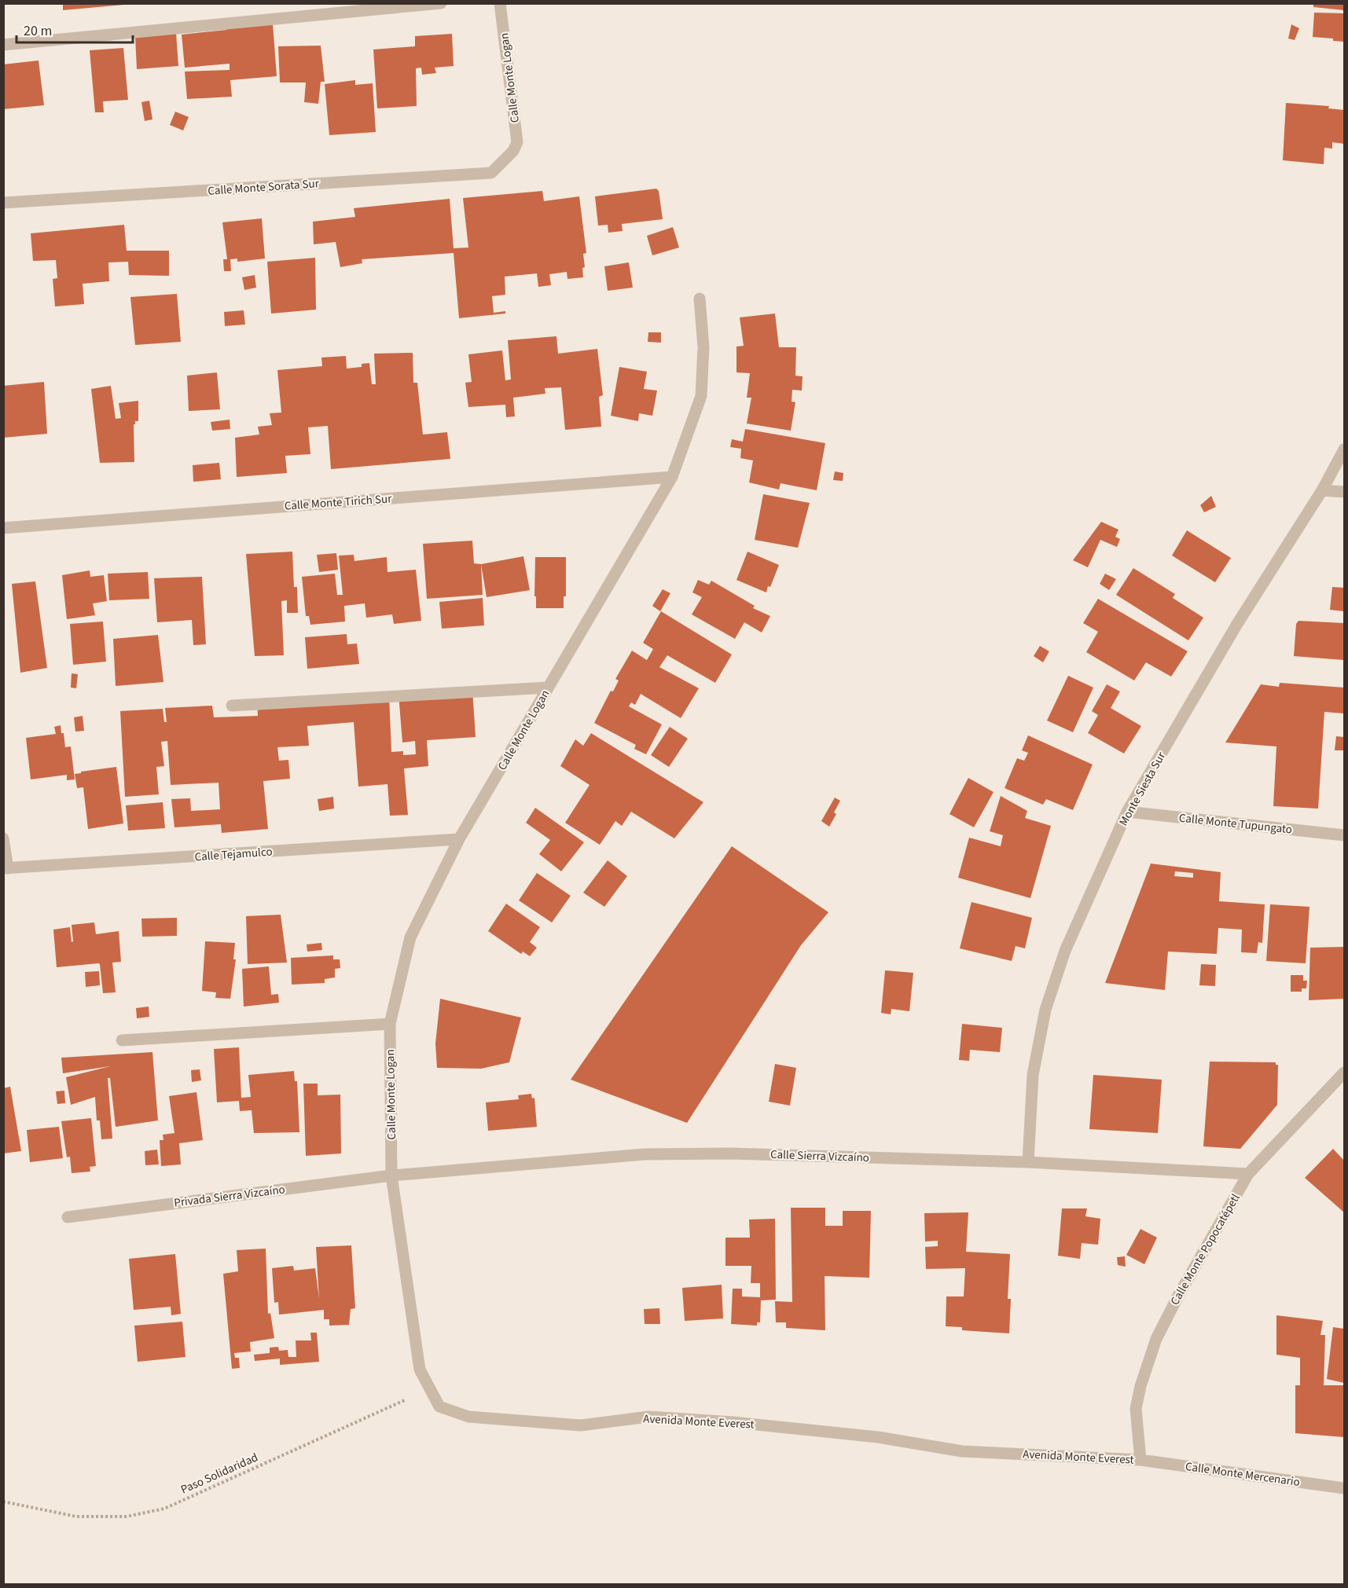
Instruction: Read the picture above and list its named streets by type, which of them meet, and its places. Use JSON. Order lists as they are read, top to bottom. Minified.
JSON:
{"streets":{"street":["Calle Monte Logan","Calle Monte Sorata Sur","Calle Monte Tirich Sur","Monte Siesta Sur","Calle Monte Tupungato","Calle Tejamulco","Calle Sierra Vizcaíno","Privada Sierra Vizcaíno","Calle Monte Popocatépetl","Avenida Monte Everest","Calle Monte Mercenario"],"path":["Paso Solidaridad"]},"crossings":[["Calle Monte Logan","Calle Monte Sorata Sur"],["Calle Monte Logan","Calle Monte Tirich Sur"],["Calle Monte Logan","Calle Tejamulco"],["Calle Monte Logan","Calle Sierra Vizcaíno"],["Calle Monte Logan","Privada Sierra Vizcaíno"],["Calle Monte Logan","Avenida Monte Everest"],["Monte Siesta Sur","Calle Monte Tupungato"],["Monte Siesta Sur","Calle Sierra Vizcaíno"],["Calle Sierra Vizcaíno","Privada Sierra Vizcaíno"],["Calle Sierra Vizcaíno","Calle Monte Popocatépetl"],["Calle Sierra Vizcaíno","Avenida Monte Everest"],["Privada Sierra Vizcaíno","Avenida Monte Everest"],["Calle Monte Popocatépetl","Avenida Monte Everest"],["Calle Monte Popocatépetl","Calle Monte Mercenario"],["Avenida Monte Everest","Paso Solidaridad"],["Avenida Monte Everest","Calle Monte Mercenario"]],"scale_bar":"20 m"}
